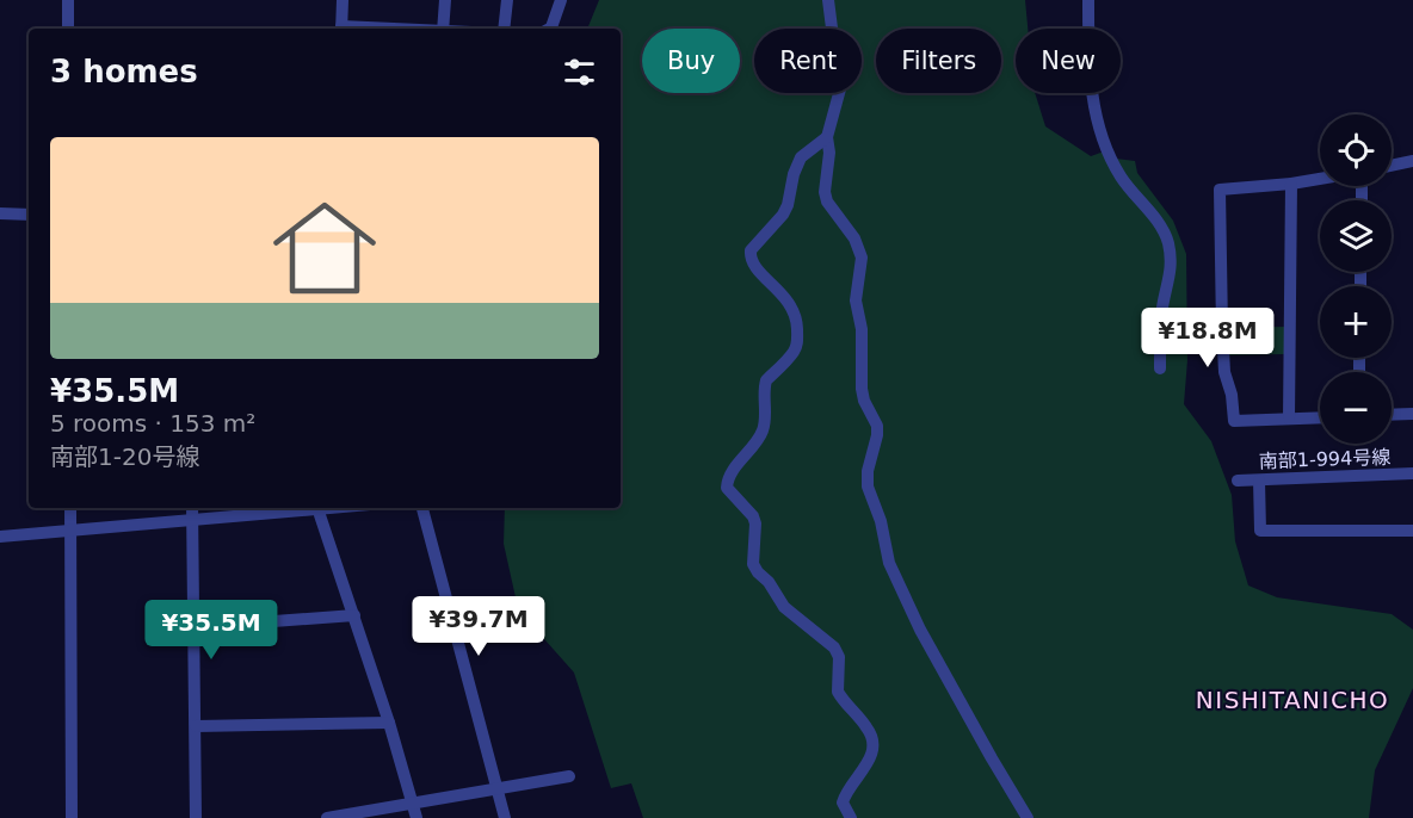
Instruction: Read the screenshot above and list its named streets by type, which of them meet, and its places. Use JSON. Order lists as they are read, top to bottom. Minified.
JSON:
{"streets":{"street":["南部1-994号線"]},"districts":["NISHITANICHO"],"page":{"chip":["Buy","Rent","Filters","New"],"heading":"3 homes","map_buttons":["+","−"],"list":[{"name":"¥35.5M","note":"5 rooms · 153 m² · 南部1-20号線"}],"price":["¥18.8M","¥39.7M","¥35.5M"]}}
